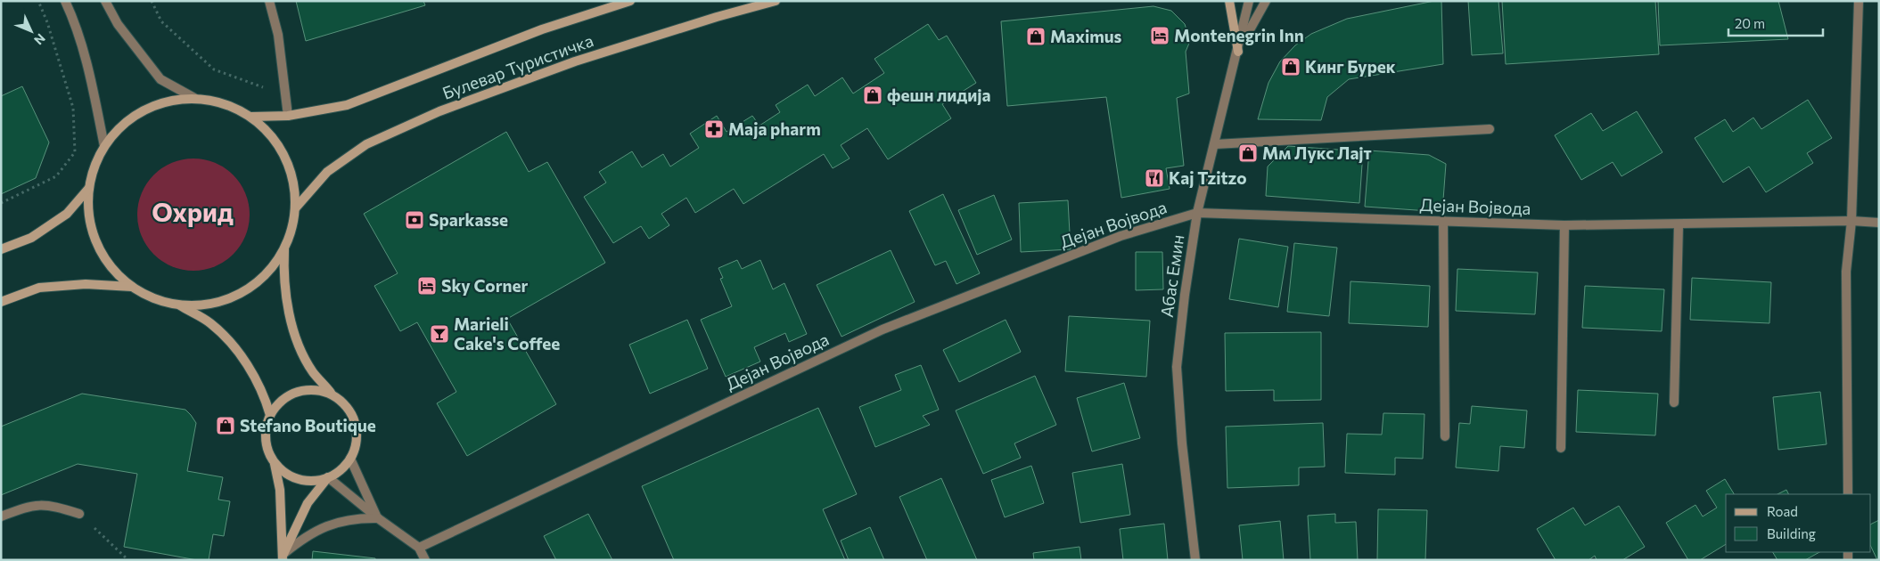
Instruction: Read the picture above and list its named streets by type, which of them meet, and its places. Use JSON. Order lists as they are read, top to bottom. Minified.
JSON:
{"streets":{"main road":["Булевар Туристичка"],"street":["Дејан Војвода","Абас Емин"]},"crossings":[["Дејан Војвода","Абас Емин"]],"districts":["Охрид"],"places":{"hotel":["Montenegrin Inn","Sky Corner"],"shop":["Maximus","Кинг Бурек","фешн лидија","Мм Лукс Лајт","Stefano Boutique"],"pharmacy":["Maja pharm"],"restaurant":["Kaj Tzitzo"],"bank":["Sparkasse"],"bar":["Marieli Cake's Coffee"]},"legend":["Road","Building"],"scale_bar":"20 m","north":"bottom right"}
